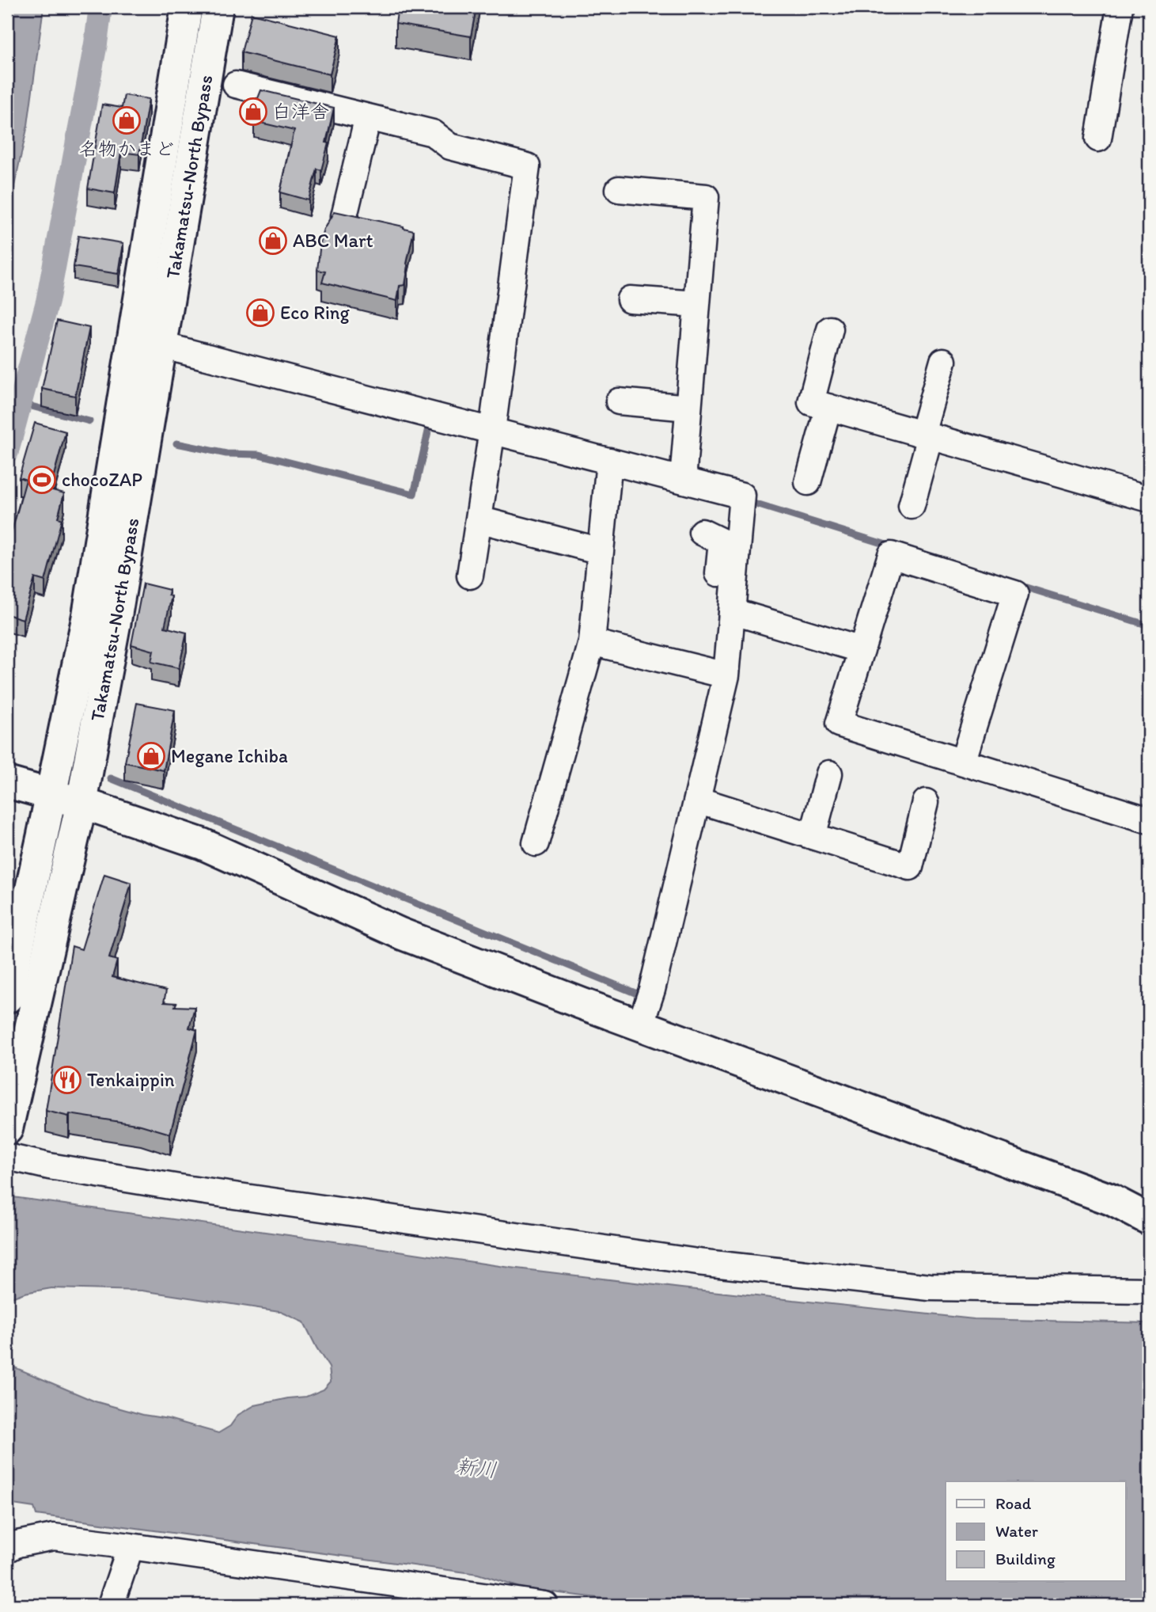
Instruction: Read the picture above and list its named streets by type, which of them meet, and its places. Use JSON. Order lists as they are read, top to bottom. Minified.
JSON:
{"streets":{"main road":["Takamatsu-North Bypass"]},"water":["新川"],"places":{"shop":["白洋舎","名物かまど","ABC Mart","Eco Ring","Megane Ichiba"],"sports":["chocoZAP"],"restaurant":["Tenkaippin"]},"legend":["Road","Water","Building"]}
